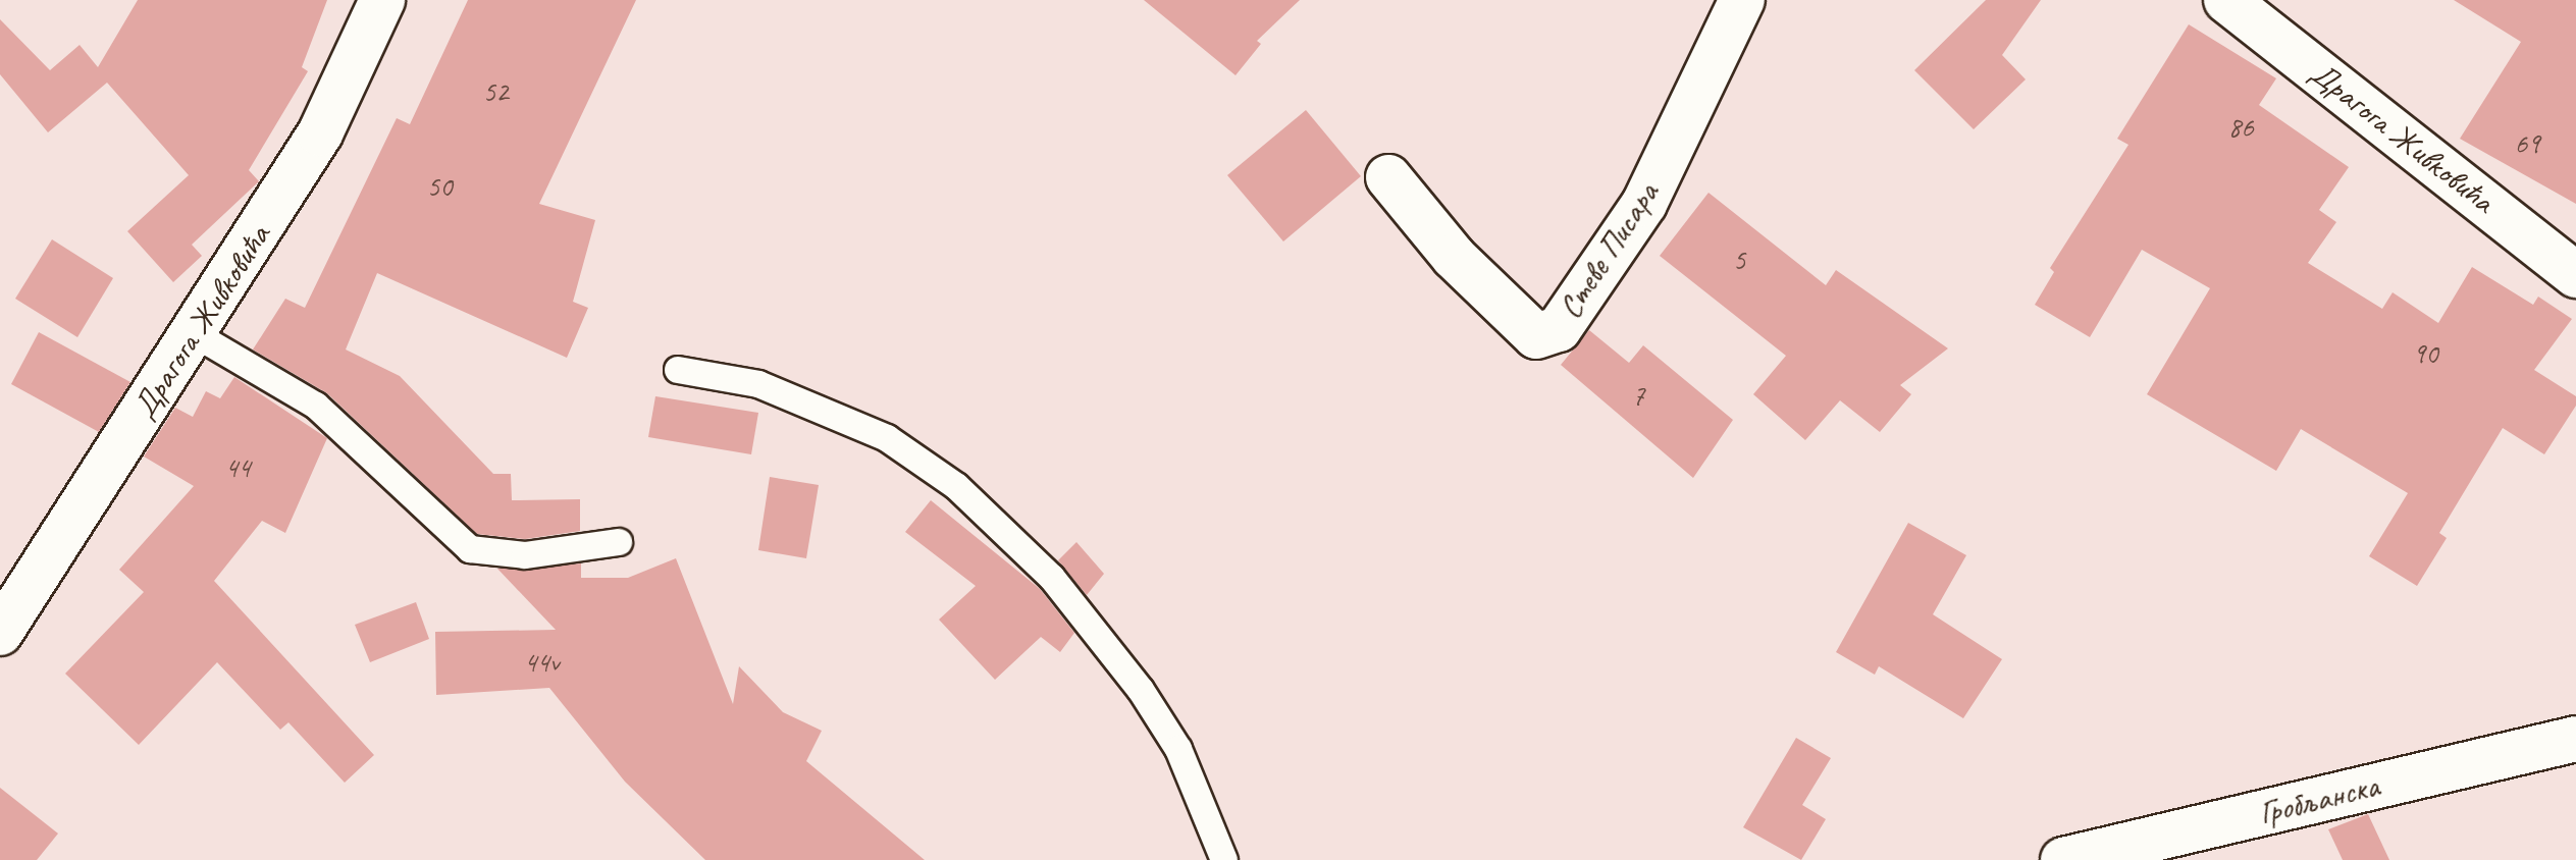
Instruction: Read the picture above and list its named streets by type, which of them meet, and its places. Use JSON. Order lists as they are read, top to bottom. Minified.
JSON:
{"streets":{"street":["Драгога Живковића","Стеве Писара","Гробљанска"]},"house_numbers":["52","86","69","50","5","90","7","44","44v"]}
